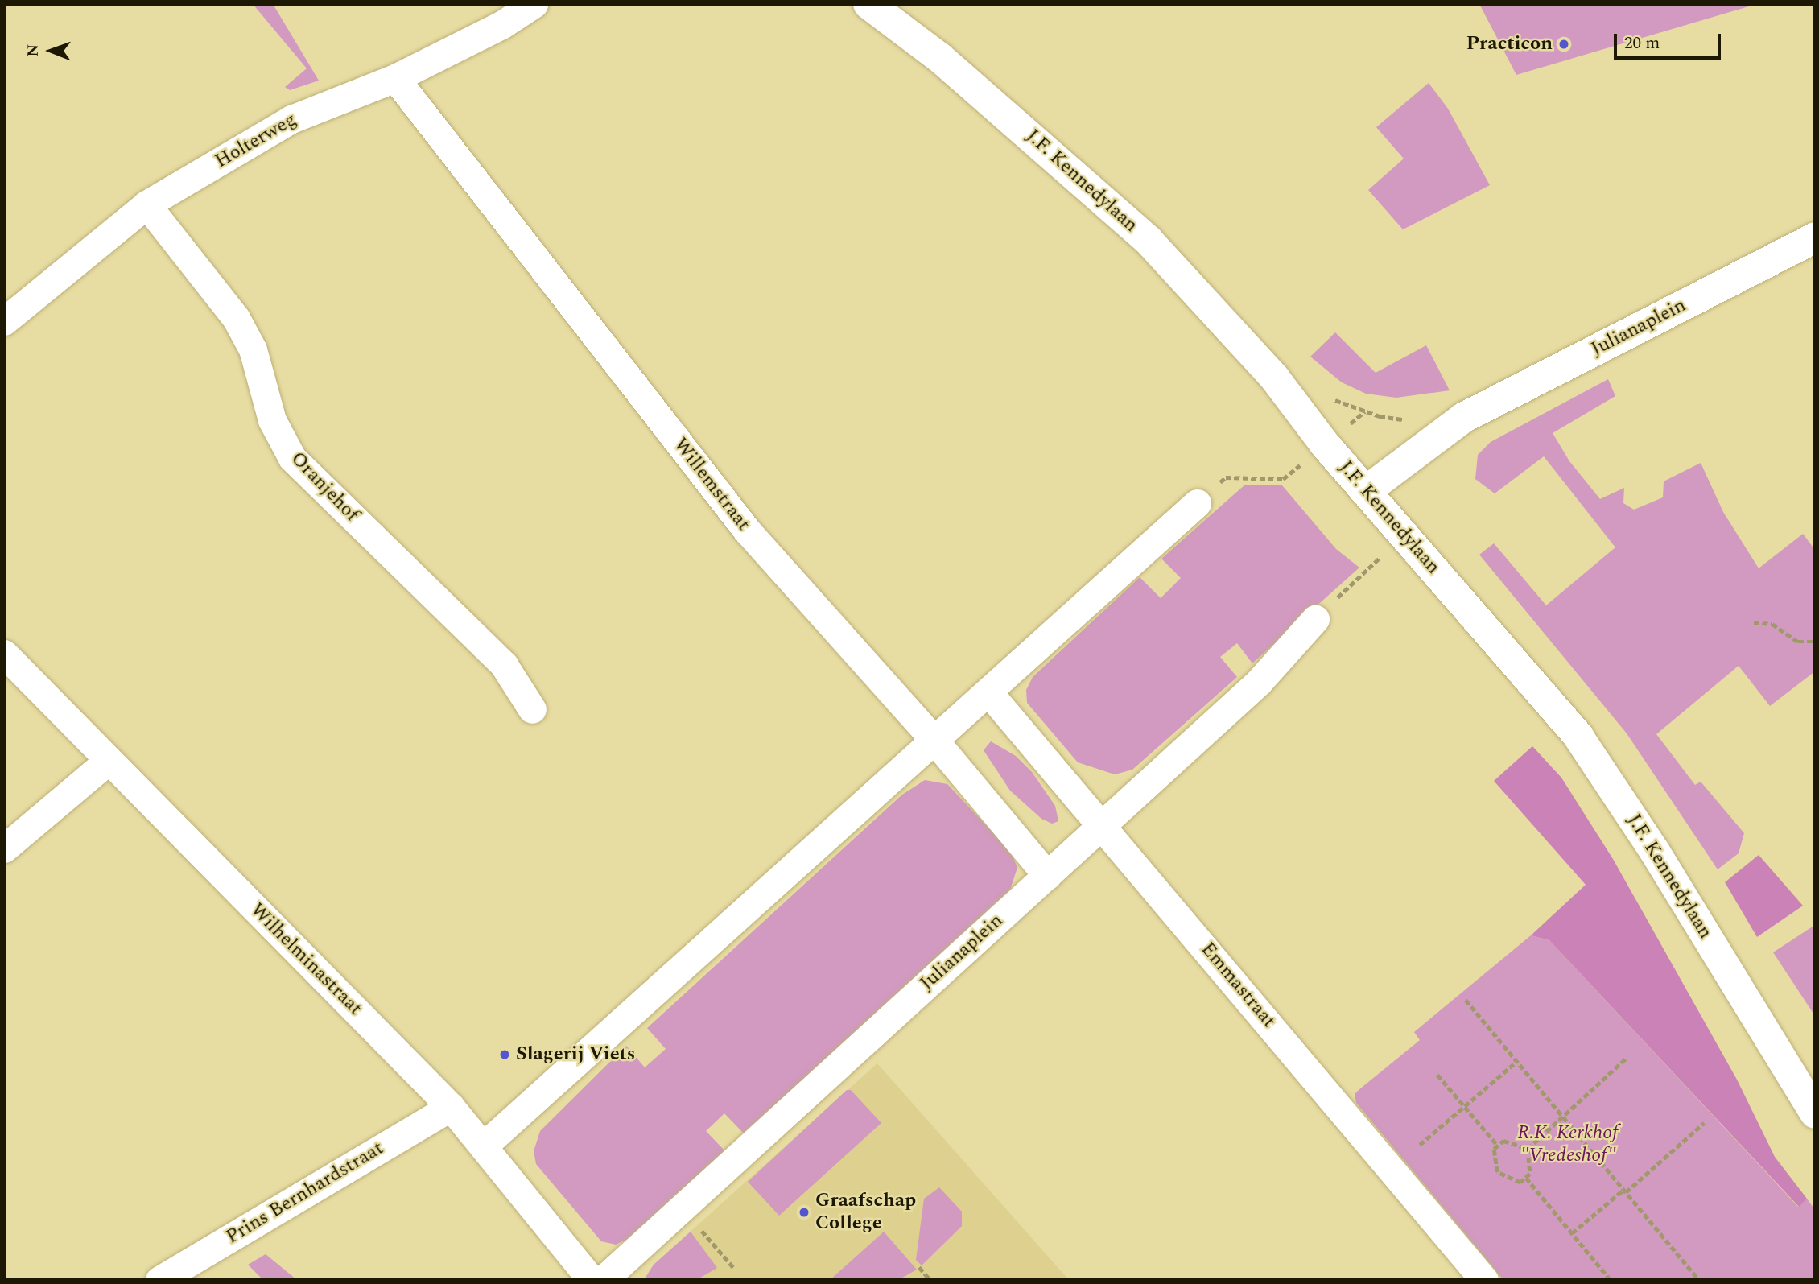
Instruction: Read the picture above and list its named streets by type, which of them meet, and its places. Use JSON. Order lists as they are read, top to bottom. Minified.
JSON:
{"streets":{"main road":["J.F. Kennedylaan","Julianaplein"],"street":["Holterweg","Willemstraat","Oranjehof","Wilhelminastraat","Emmastraat","Prins Bernhardstraat"]},"crossings":[["Holterweg","Willemstraat"],["Holterweg","Oranjehof"],["J.F. Kennedylaan","Julianaplein"],["Julianaplein","Willemstraat"],["Julianaplein","Emmastraat"],["Wilhelminastraat","Prins Bernhardstraat"]],"parks":["R.K. Kerkhof \"Vredeshof\""],"places":["Practicon","Slagerij Viets","Graafschap College"],"scale_bar":"20 m","north":"left"}
